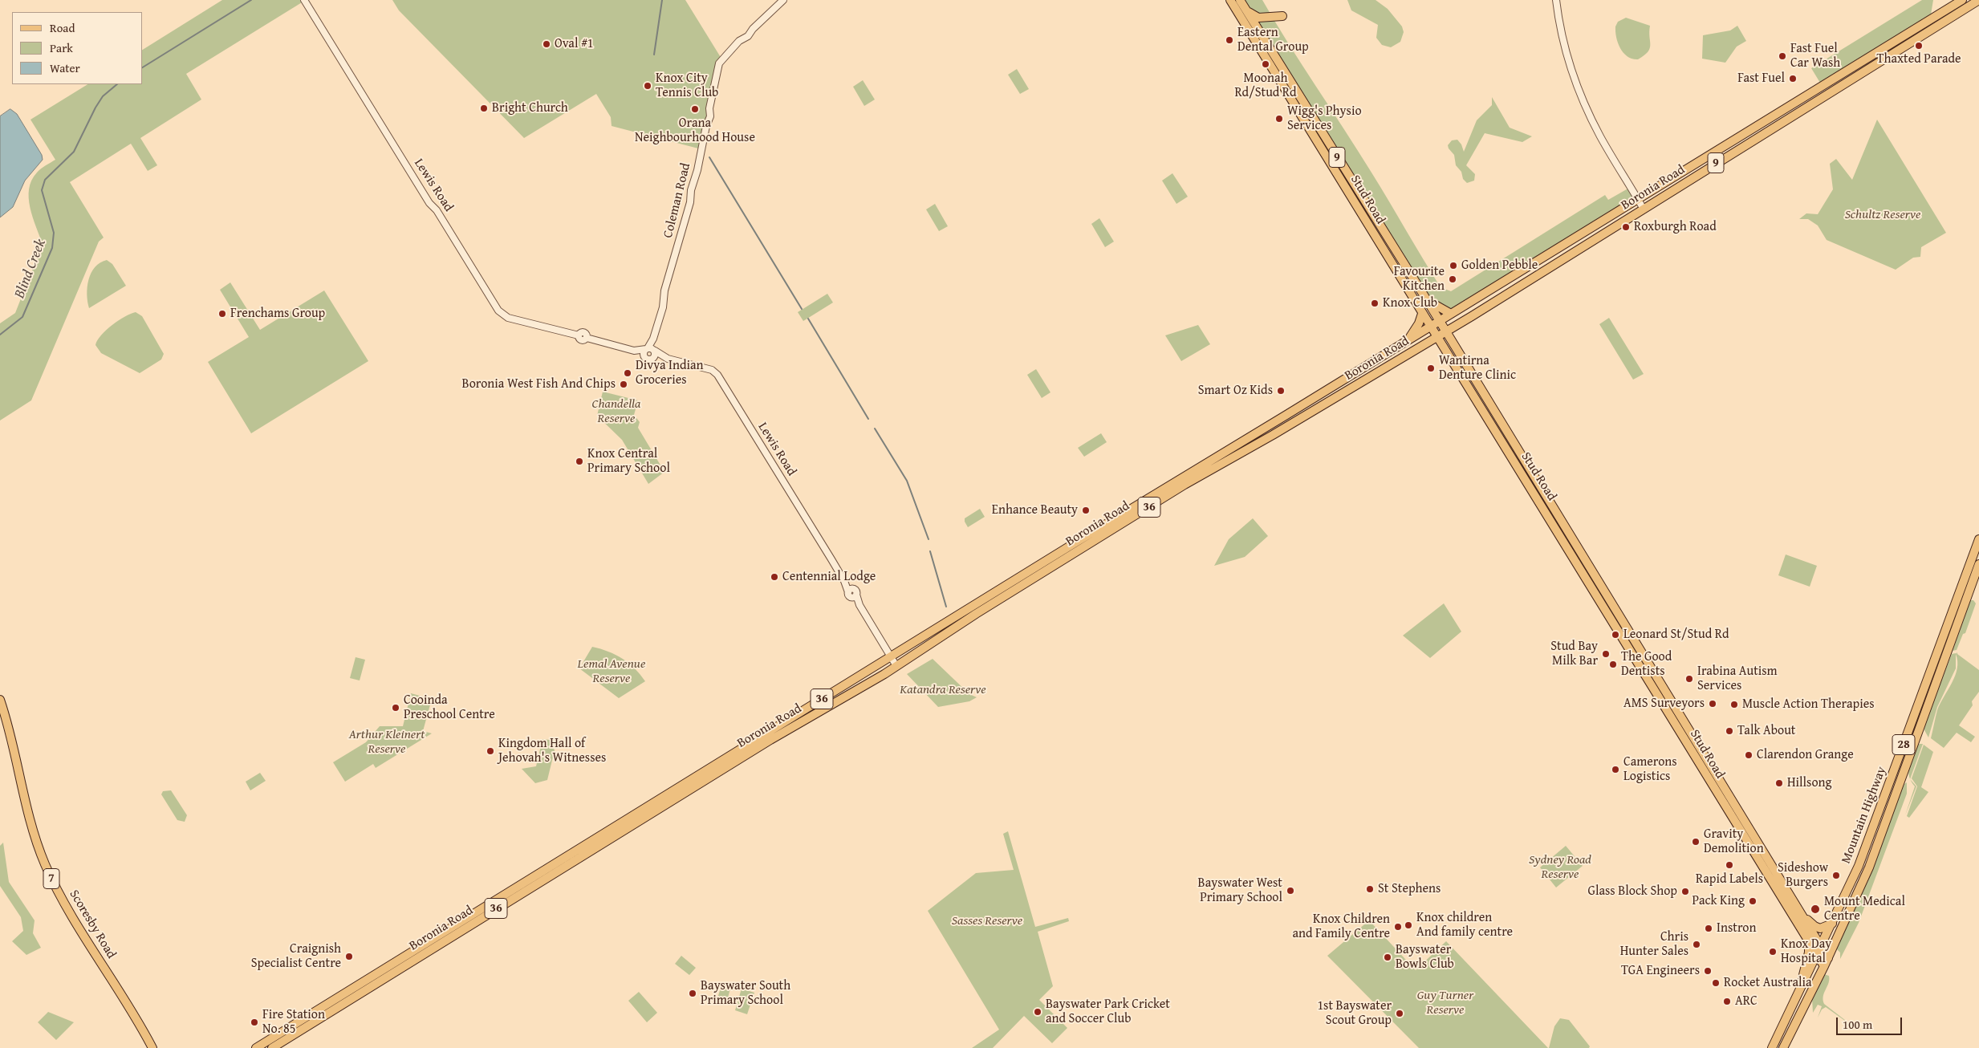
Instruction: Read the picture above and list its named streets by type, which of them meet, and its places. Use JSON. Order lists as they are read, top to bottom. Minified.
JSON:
{"streets":{"main road":["9","Boronia Road","Stud Road","36","28","Mountain Highway","7","Scoresby Road"],"street":["Lewis Road","Coleman Road"]},"crossings":[["Lewis Road","Boronia Road"],["Lewis Road","Coleman Road"],["Boronia Road","Stud Road"],["Stud Road","Mountain Highway"]],"water":["Blind Creek"],"parks":["Schultz Reserve","Chandella Reserve","Lemal Avenue Reserve","Katandra Reserve","Arthur Kleinert Reserve","Sydney Road Reserve","Sasses Reserve","Guy Turner Reserve"],"places":["Eastern Dental Group","Oval #1","Thaxted Parade","Fast Fuel Car Wash","Moonah Rd/Stud Rd","Fast Fuel","Knox City Tennis Club","Bright Church","Orana Neighbourhood House","Wigg's Physio Services","Roxburgh Road","Golden Pebble","Favourite Kitchen","Knox Club","Frenchams Group","Wantirna Denture Clinic","Divya Indian Groceries","Boronia West Fish And Chips","Smart Oz Kids","Knox Central Primary School","Enhance Beauty","Centennial Lodge","Leonard St/Stud Rd","Stud Bay Milk Bar","The Good Dentists","Irabina Autism Services","AMS Surveyors","Muscle Action Therapies","Cooinda Preschool Centre","Talk About","Kingdom Hall of Jehovah's Witnesses","Clarendon Grange","Camerons Logistics","Hillsong","Gravity Demolition","Rapid Labels","Sideshow Burgers","St Stephens","Bayswater West Primary School","Glass Block Shop","Pack King","Mount Medical Centre","Knox children And family centre","Knox Children and Family Centre","Instron","Chris Hunter Sales","Knox Day Hospital","Craignish Specialist Centre","Bayswater Bowls Club","TGA Engineers","Rocket Australia","Bayswater South Primary School","ARC","Bayswater Park Cricket and Soccer Club","1st Bayswater Scout Group","Fire Station No. 85"],"legend":["Road","Park","Water"],"scale_bar":"100 m"}
